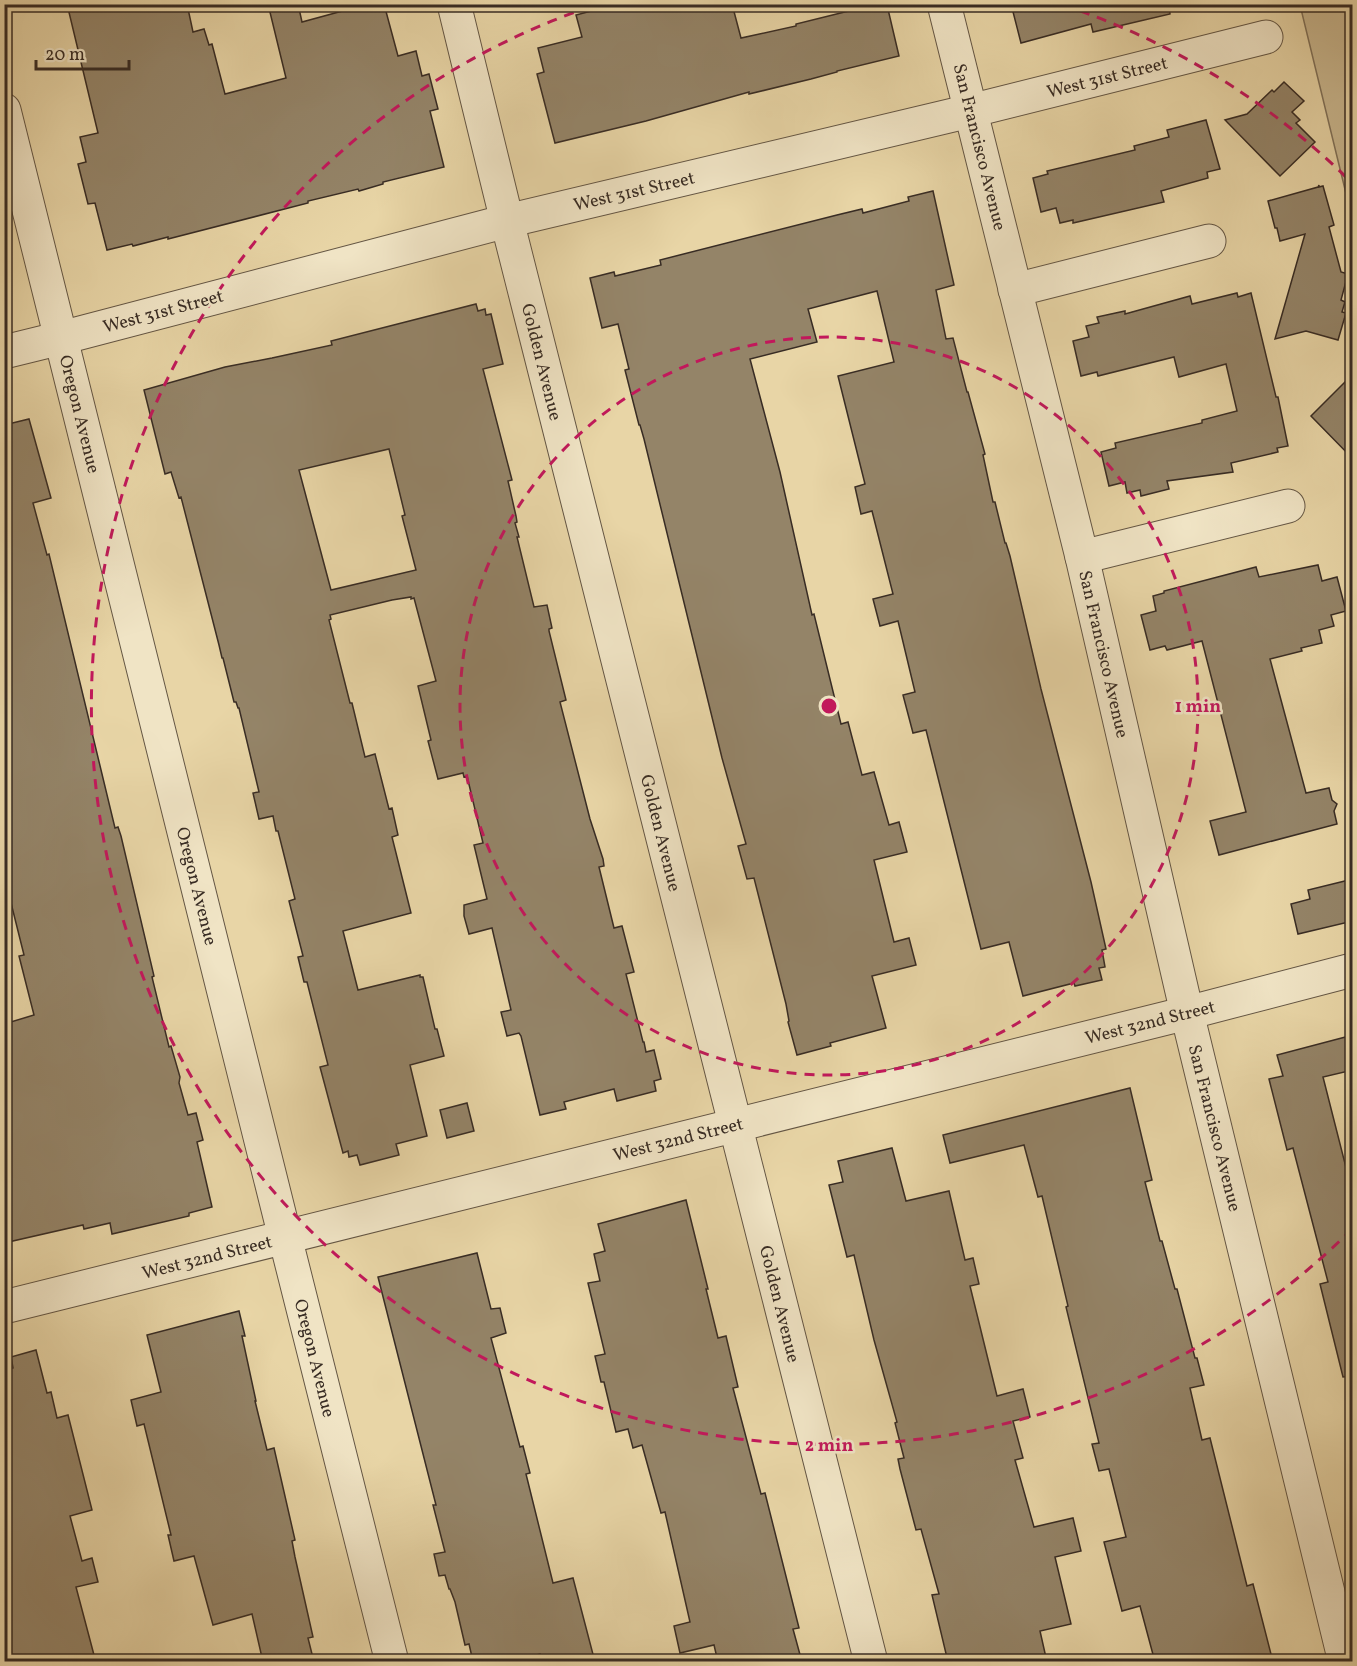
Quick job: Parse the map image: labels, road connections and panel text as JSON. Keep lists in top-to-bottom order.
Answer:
{
  "streets": {
    "street": [
      "West 31st Street",
      "San Francisco Avenue",
      "Golden Avenue",
      "Oregon Avenue",
      "West 32nd Street"
    ]
  },
  "crossings": [
    ["West 31st Street", "San Francisco Avenue"],
    ["West 31st Street", "Golden Avenue"],
    ["West 31st Street", "Oregon Avenue"],
    ["San Francisco Avenue", "West 32nd Street"],
    ["Golden Avenue", "West 32nd Street"],
    ["Oregon Avenue", "West 32nd Street"]
  ],
  "scale_bar": "20 m",
  "rings": ["1 min", "2 min"]
}
